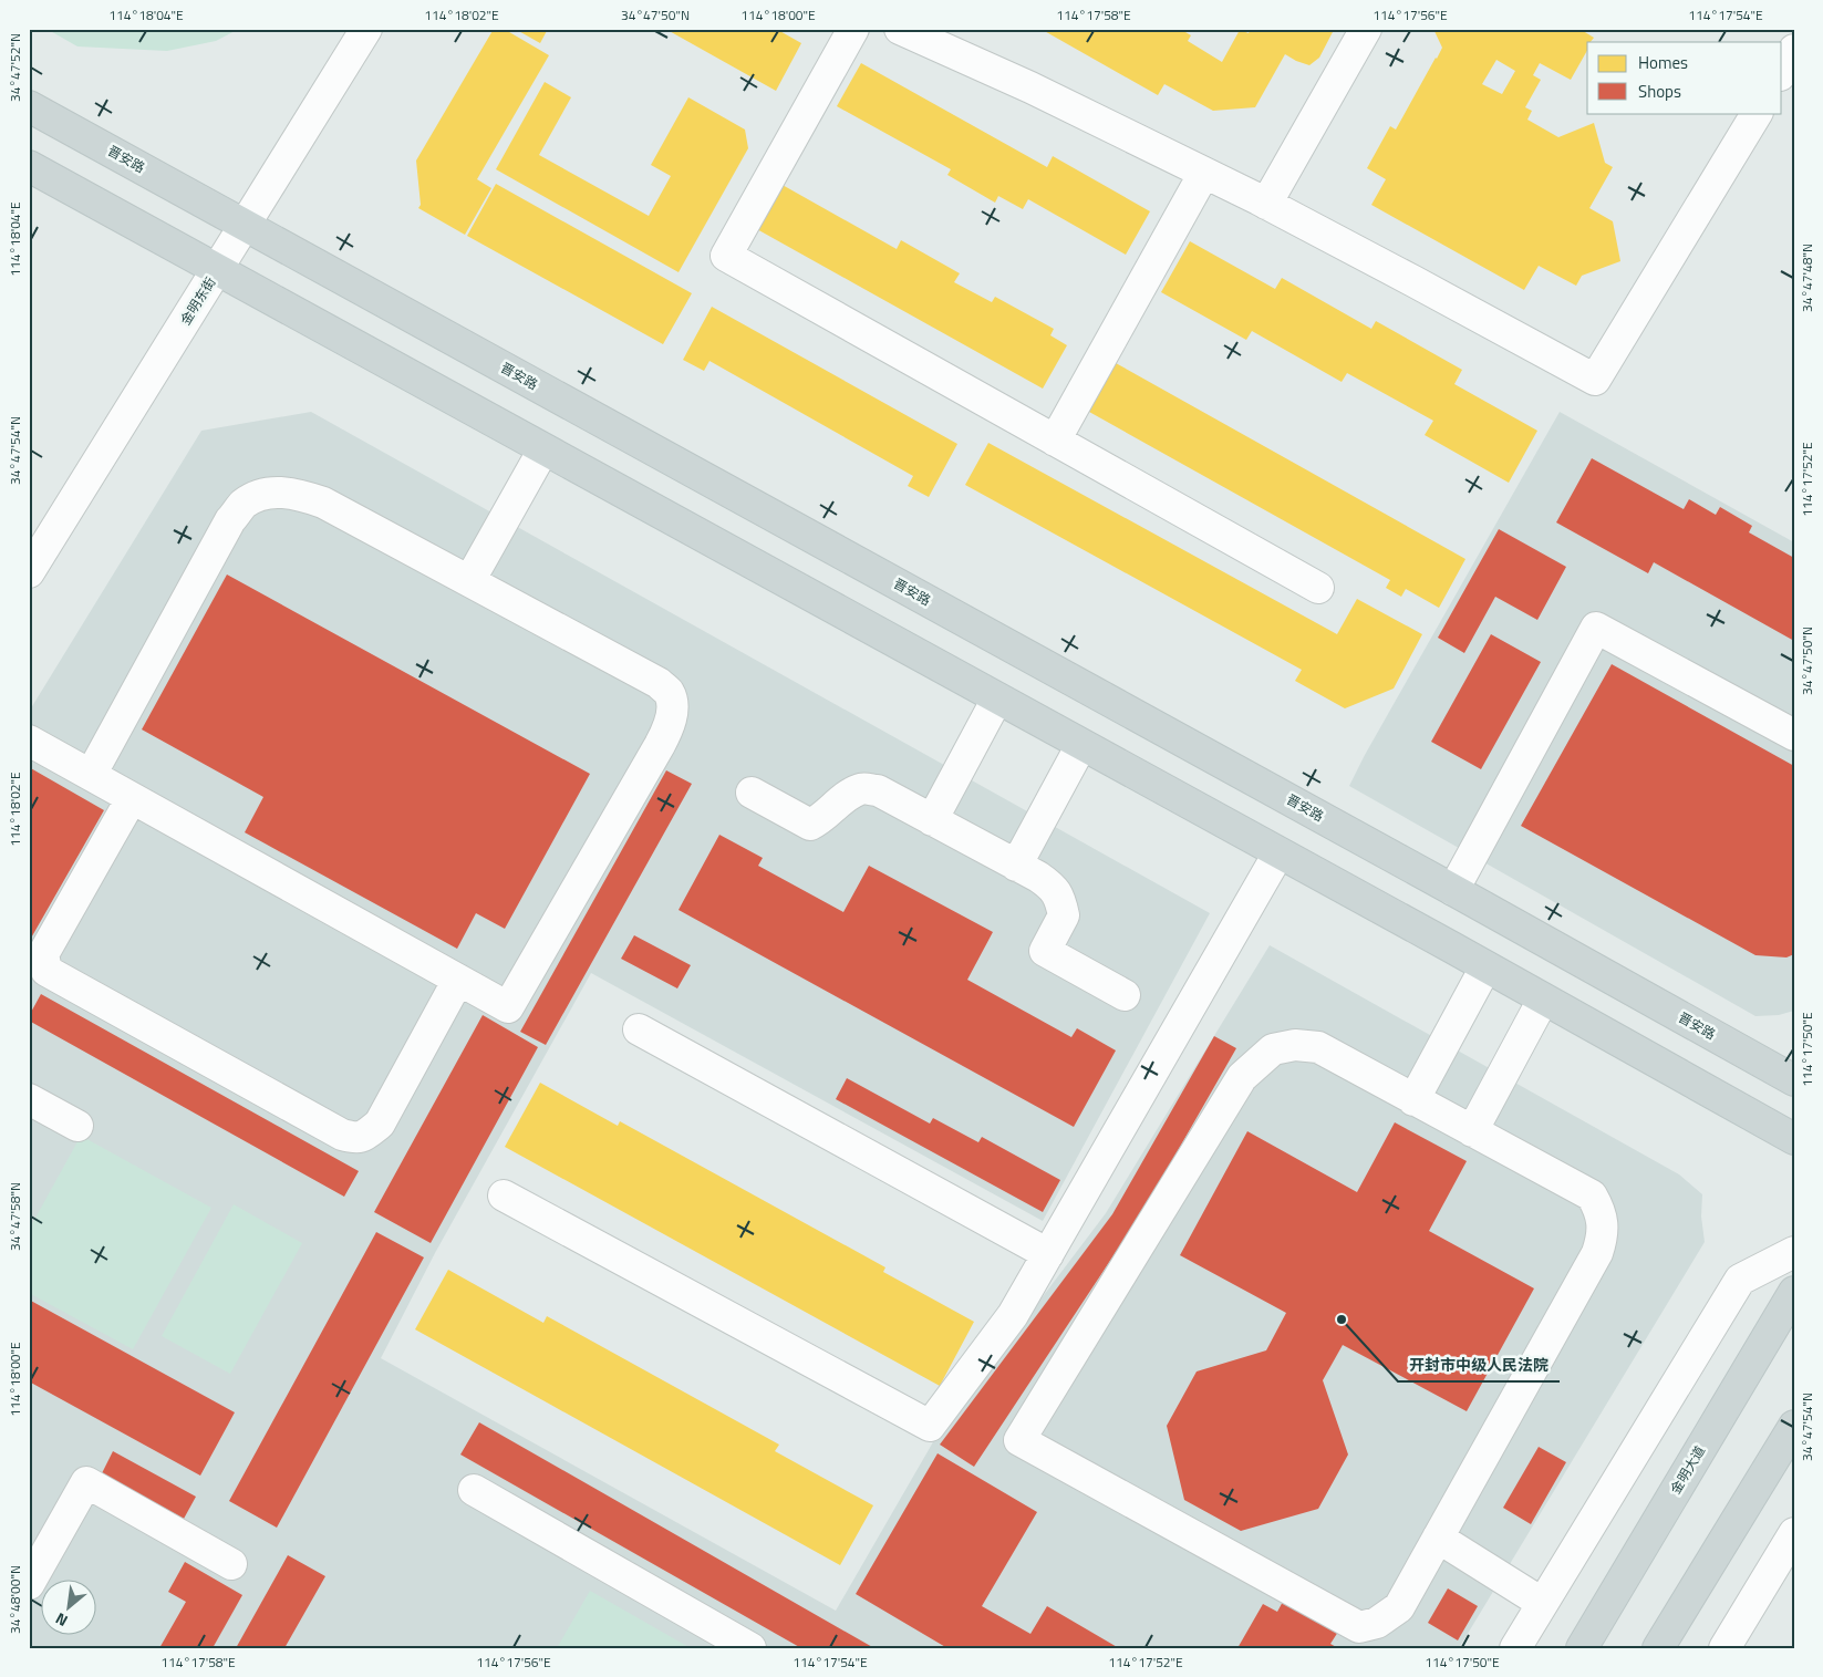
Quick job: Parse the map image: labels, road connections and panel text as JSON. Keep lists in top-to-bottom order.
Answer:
{
  "streets": {
    "main road": ["晋安路", "金明大道"],
    "street": ["金明东街"]
  },
  "crossings": [
    ["晋安路", "金明东街"]
  ],
  "places": ["开封市中级人民法院"],
  "legend": ["Homes", "Shops"],
  "north": "bottom left",
  "coordinates": [
    "114°18'04\"E",
    "114°18'02\"E",
    "34°47'50\"N",
    "114°18'00\"E",
    "114°17'58\"E",
    "114°17'56\"E",
    "114°17'54\"E",
    "34°47'52\"N",
    "34°47'48\"N",
    "34°47'54\"N",
    "114°17'52\"E",
    "114°17'50\"E",
    "34°47'58\"N",
    "34°48'00\"N"
  ]
}
